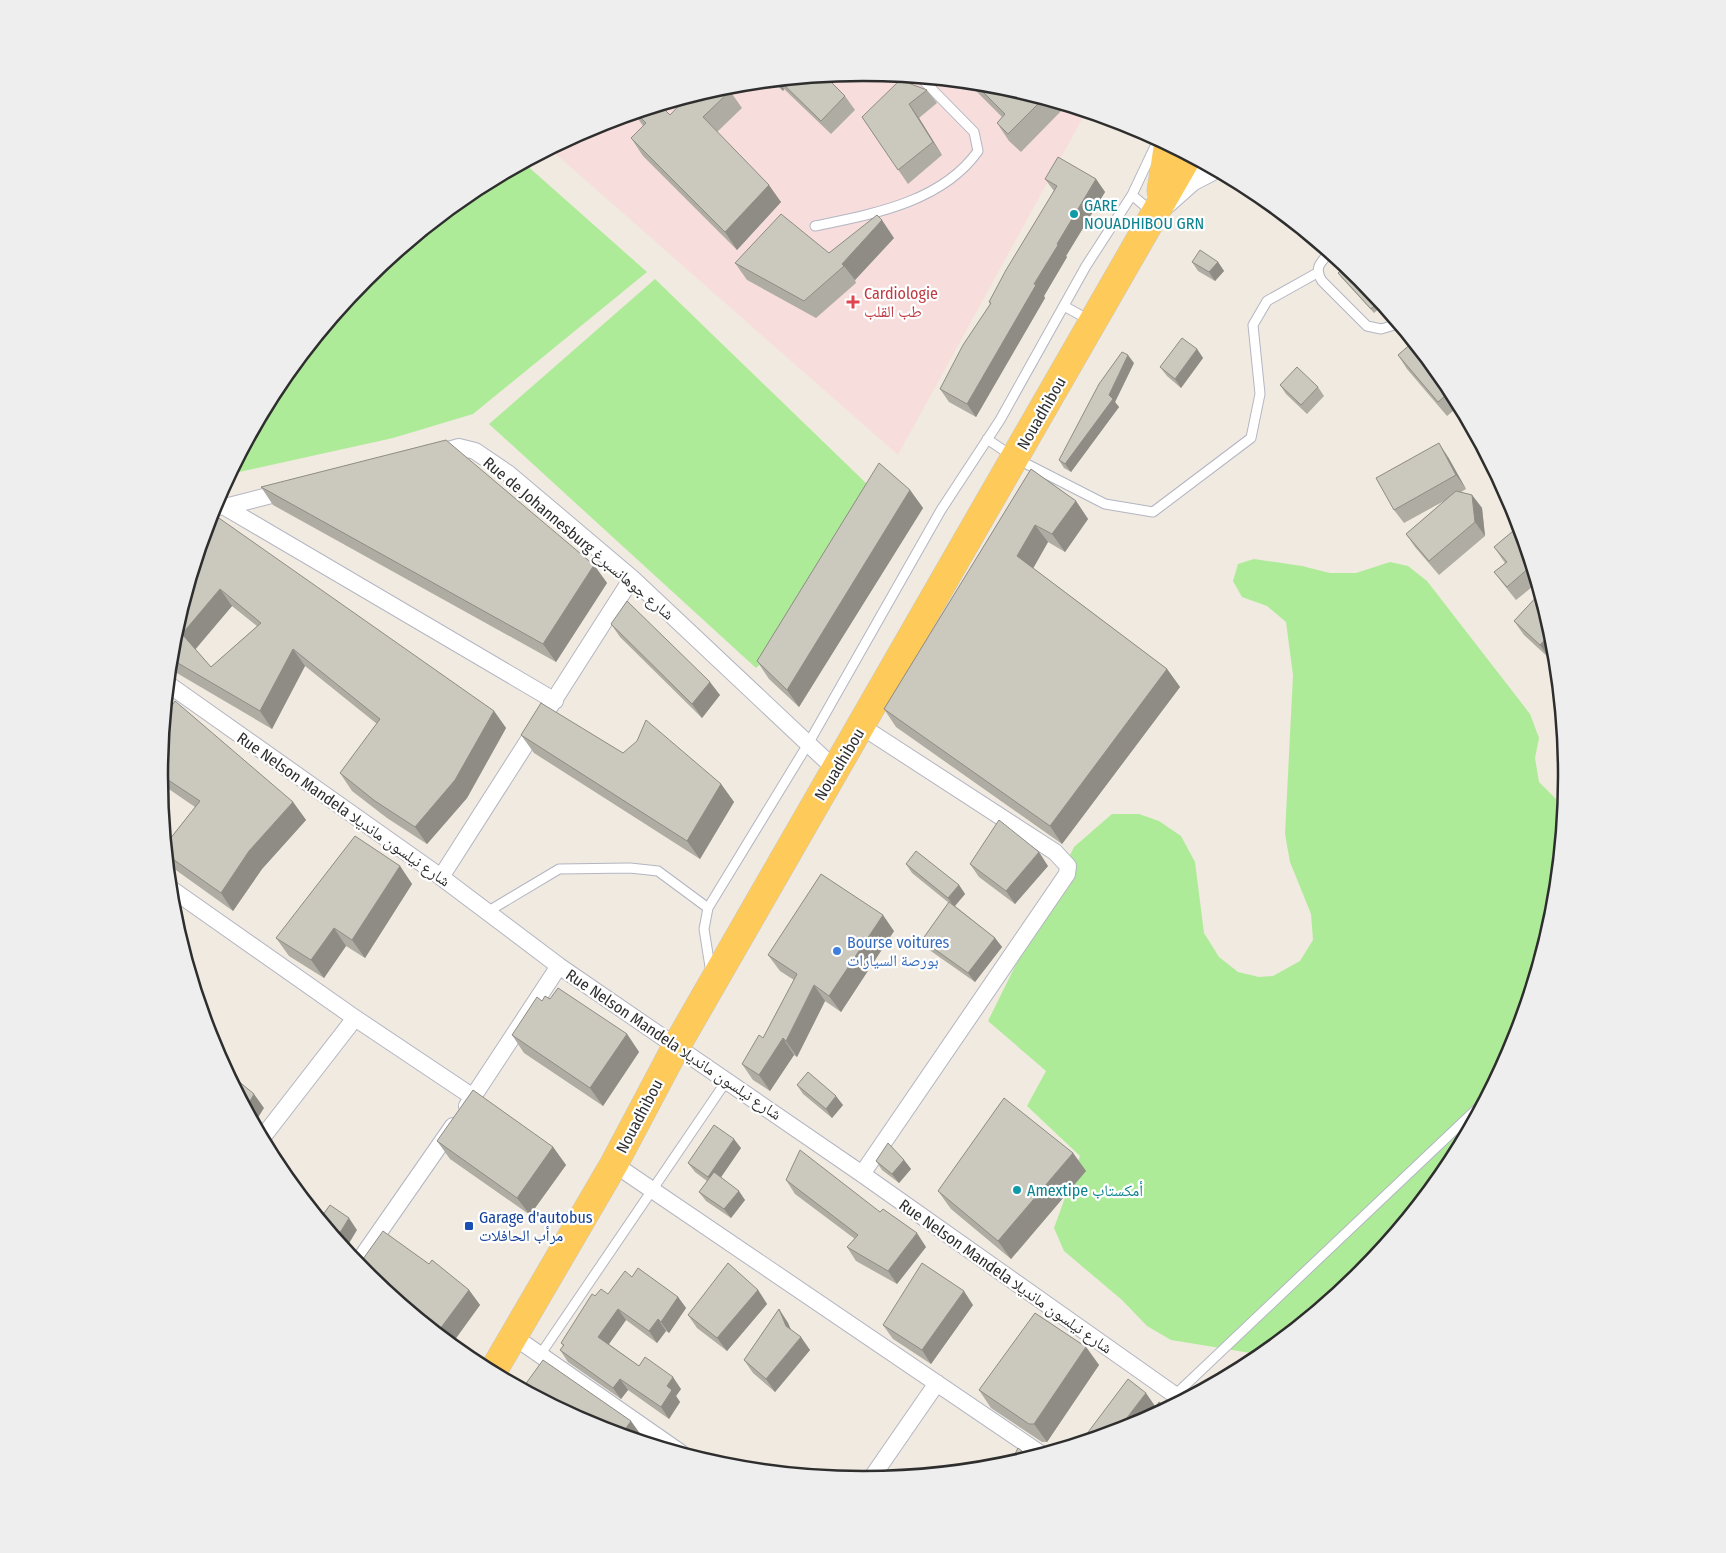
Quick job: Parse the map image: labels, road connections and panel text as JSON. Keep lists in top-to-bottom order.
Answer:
{
  "streets": {
    "highway": ["Nouadhibou"],
    "street": ["Rue de Johannesburg شارع جوهانسبرغ", "Rue Nelson Mandela شارع نيلسون مانديلا"]
  },
  "crossings": [
    ["Nouadhibou", "Rue de Johannesburg شارع جوهانسبرغ"],
    ["Nouadhibou", "Rue Nelson Mandela شارع نيلسون مانديلا"]
  ],
  "places": {
    "other": ["GARE NOUADHIBOU GRN", "Bourse voitures بورصة السيارات", "Amextipe أمكستاب"],
    "health": ["Cardiologie طب القلب"],
    "transit": ["Garage d'autobus مرأب الحافلات"]
  }
}
